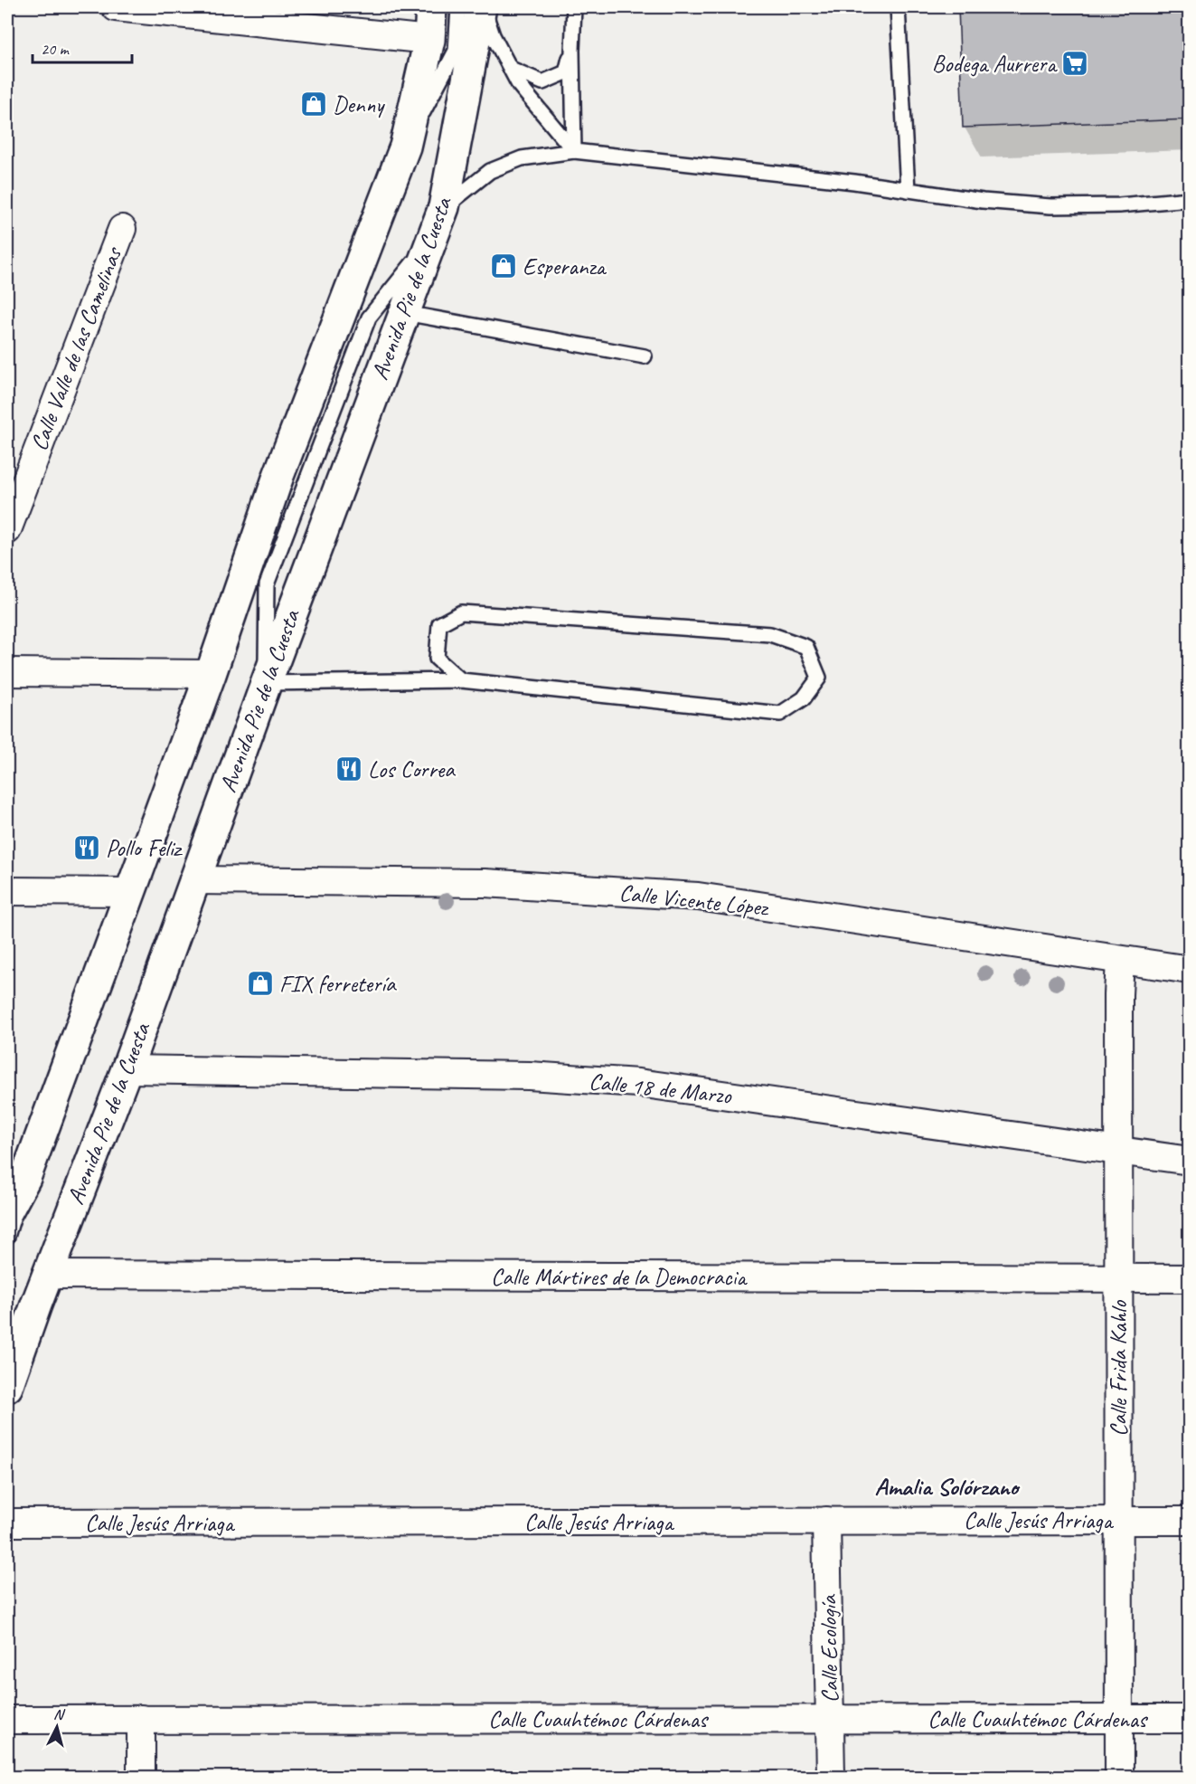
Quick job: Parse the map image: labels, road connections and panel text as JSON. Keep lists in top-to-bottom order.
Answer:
{
  "streets": {
    "main road": ["Avenida Pie de la Cuesta"],
    "street": [
      "Calle Valle de las Camelinas",
      "Calle Vicente López",
      "Calle 18 de Marzo",
      "Calle Mártires de la Democracia",
      "Calle Frida Kahlo",
      "Calle Jesús Arriaga",
      "Calle Ecología",
      "Calle Cuauhtémoc Cárdenas"
    ]
  },
  "crossings": [
    ["Avenida Pie de la Cuesta", "Calle Vicente López"],
    ["Avenida Pie de la Cuesta", "Calle 18 de Marzo"],
    ["Avenida Pie de la Cuesta", "Calle Mártires de la Democracia"],
    ["Calle Vicente López", "Calle Frida Kahlo"],
    ["Calle 18 de Marzo", "Calle Frida Kahlo"],
    ["Calle Mártires de la Democracia", "Calle Frida Kahlo"],
    ["Calle Frida Kahlo", "Calle Jesús Arriaga"],
    ["Calle Frida Kahlo", "Calle Cuauhtémoc Cárdenas"],
    ["Calle Jesús Arriaga", "Calle Ecología"],
    ["Calle Ecología", "Calle Cuauhtémoc Cárdenas"]
  ],
  "districts": ["Amalia Solórzano"],
  "places": {
    "supermarket": ["Bodega Aurrera"],
    "shop": ["Denny", "Esperanza", "FIX ferretería"],
    "restaurant": ["Los Correa", "Pollo Feliz"]
  },
  "scale_bar": "20 m",
  "north": "top"
}
